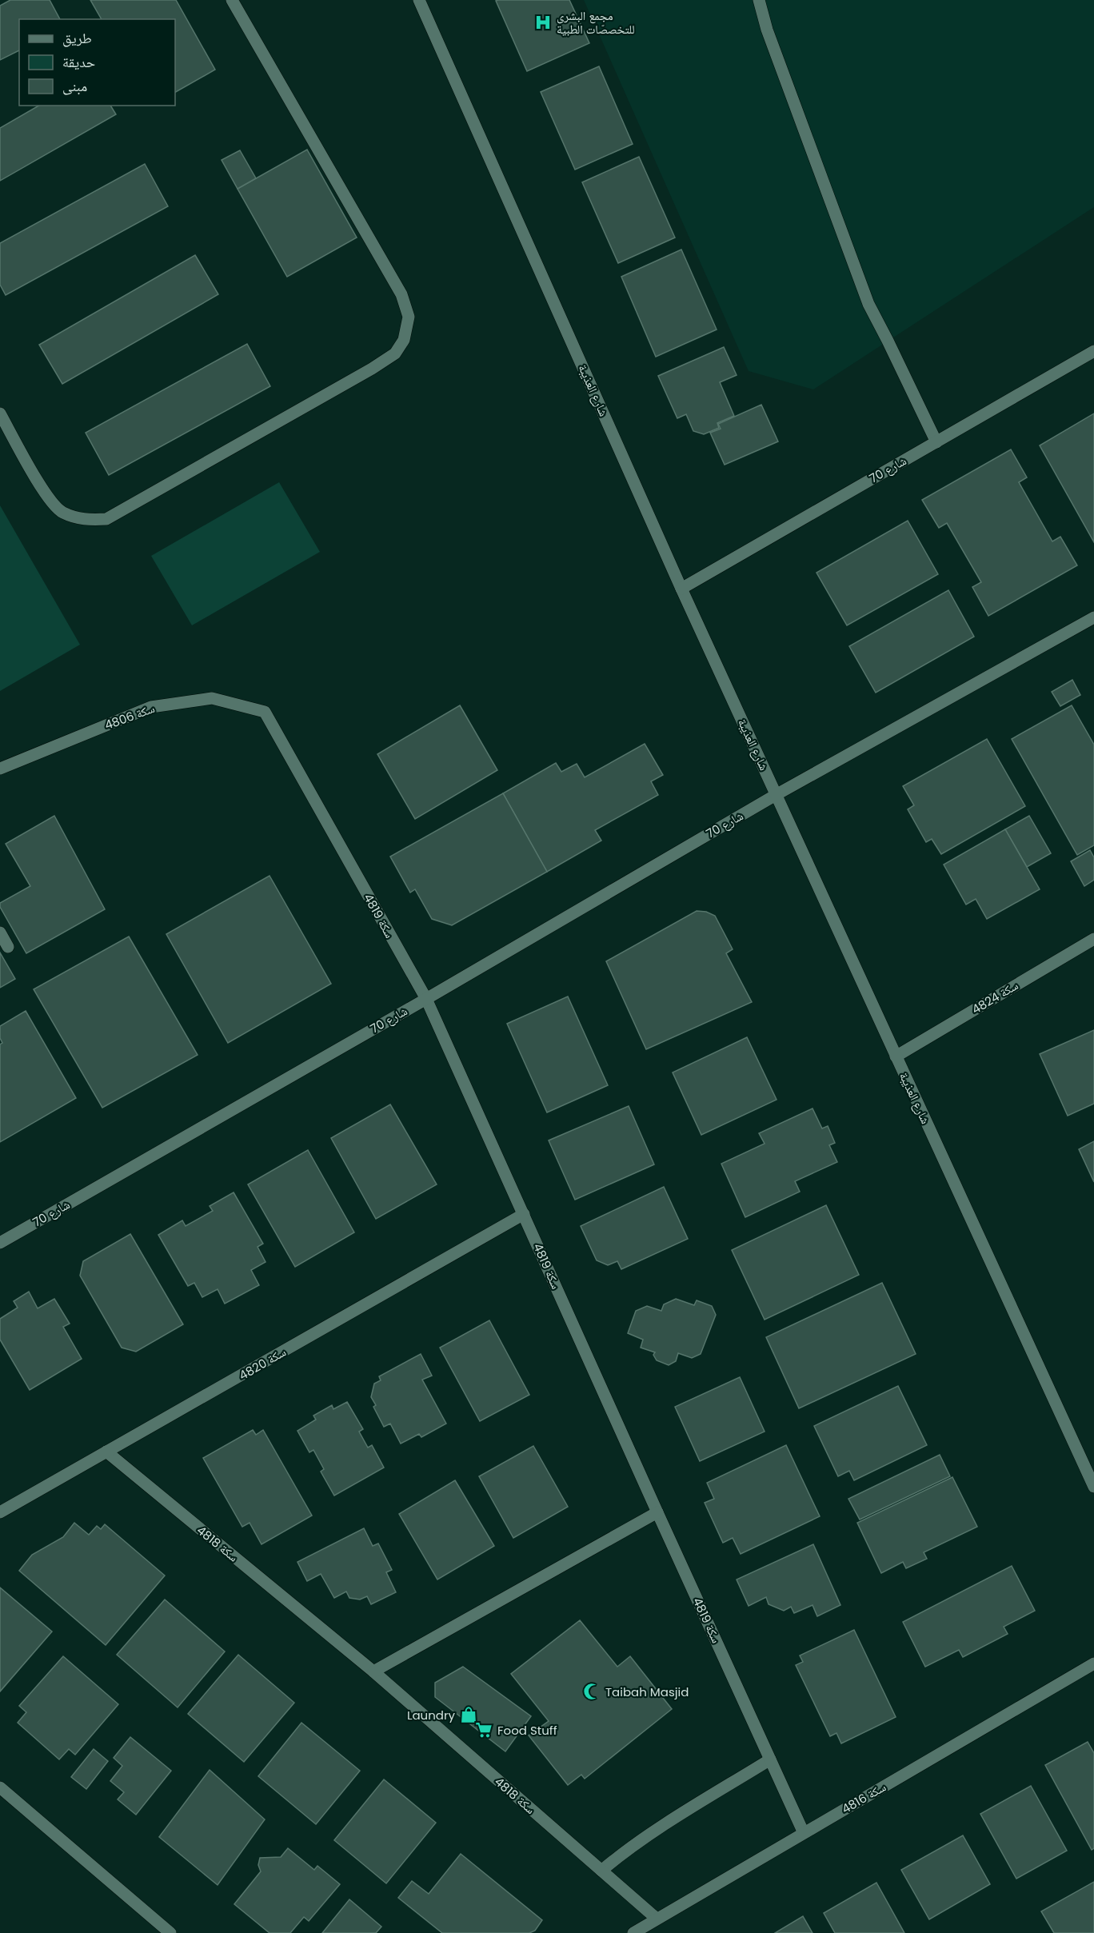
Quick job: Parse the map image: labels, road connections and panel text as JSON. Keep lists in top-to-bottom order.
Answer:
{
  "streets": {
    "street": [
      "شارع العذيبة",
      "شارع 70",
      "سكة 4806",
      "سكة 4819",
      "سكة 4824",
      "سكة 4820",
      "سكة 4818",
      "سكة 4816"
    ]
  },
  "crossings": [
    ["شارع العذيبة", "شارع 70"],
    ["شارع العذيبة", "سكة 4824"],
    ["شارع 70", "سكة 4819"],
    ["سكة 4806", "سكة 4819"],
    ["سكة 4819", "سكة 4820"],
    ["سكة 4819", "سكة 4816"],
    ["سكة 4820", "سكة 4818"],
    ["سكة 4818", "سكة 4816"]
  ],
  "places": {
    "hospital": ["مجمع البشرى للتخصصّات الطبية"],
    "mosque": ["Taibah Masjid"],
    "shop": ["Laundry"],
    "supermarket": ["Food Stuff"]
  },
  "legend": ["طريق", "حديقة", "مبنى"]
}
